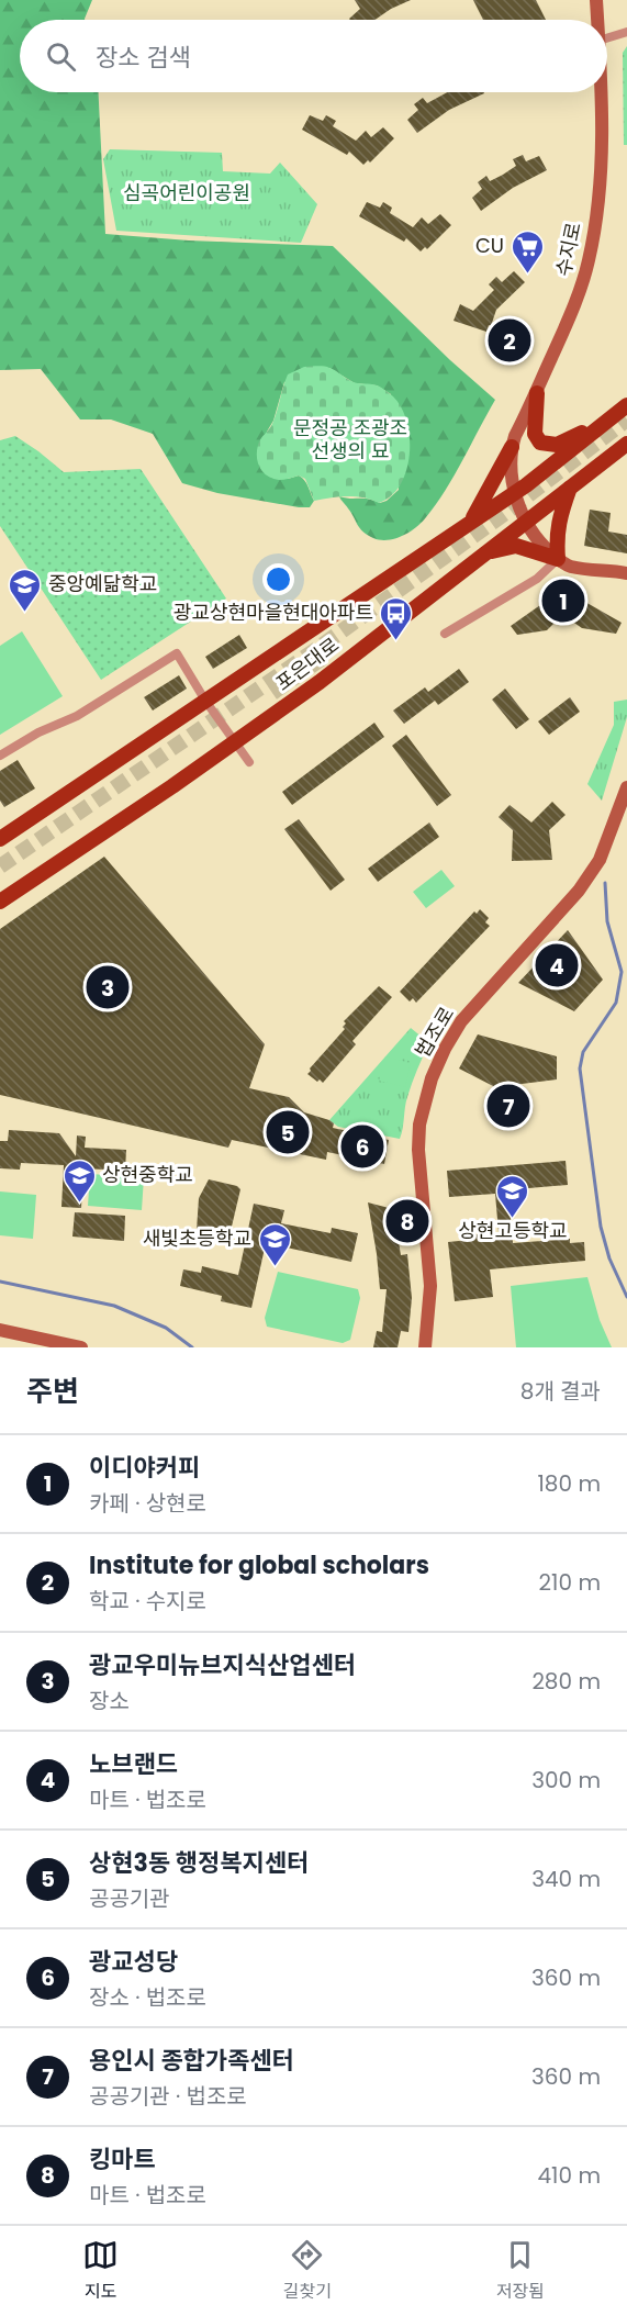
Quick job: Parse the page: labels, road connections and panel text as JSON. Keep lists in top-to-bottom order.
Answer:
{
  "streets": {
    "main road": ["포은대로"],
    "street": ["수지로", "법조로"]
  },
  "crossings": [
    ["수지로", "포은대로"]
  ],
  "parks": ["심곡어린이공원", "문정공 조광조 선생의 묘"],
  "places": {
    "supermarket": ["CU"],
    "school or university": [
      "중앙예닮학교",
      "상현중학교",
      "상현고등학교",
      "새빛초등학교"
    ],
    "bus stop": ["광교상현마을현대아파트"]
  },
  "page": {
    "search": "장소 검색",
    "pins": [
      "2",
      "1",
      "4",
      "3",
      "7",
      "5",
      "6",
      "8"
    ],
    "heading": ["주변", "8개 결과"],
    "list": [
      {
        "mark": "1",
        "name": "이디야커피",
        "note": "카페 · 상현로",
        "value": "180 m"
      },
      {
        "mark": "2",
        "name": "Institute for global scholars",
        "note": "학교 · 수지로",
        "value": "210 m"
      },
      {
        "mark": "3",
        "name": "광교우미뉴브지식산업센터",
        "note": "장소",
        "value": "280 m"
      },
      {
        "mark": "4",
        "name": "노브랜드",
        "note": "마트 · 법조로",
        "value": "300 m"
      },
      {
        "mark": "5",
        "name": "상현3동 행정복지센터",
        "note": "공공기관",
        "value": "340 m"
      },
      {
        "mark": "6",
        "name": "광교성당",
        "note": "장소 · 법조로",
        "value": "360 m"
      },
      {
        "mark": "7",
        "name": "용인시 종합가족센터",
        "note": "공공기관 · 법조로",
        "value": "360 m"
      },
      {
        "mark": "8",
        "name": "킹마트",
        "note": "마트 · 법조로",
        "value": "410 m"
      }
    ],
    "nav": ["지도", "길찾기", "저장됨"]
  }
}
